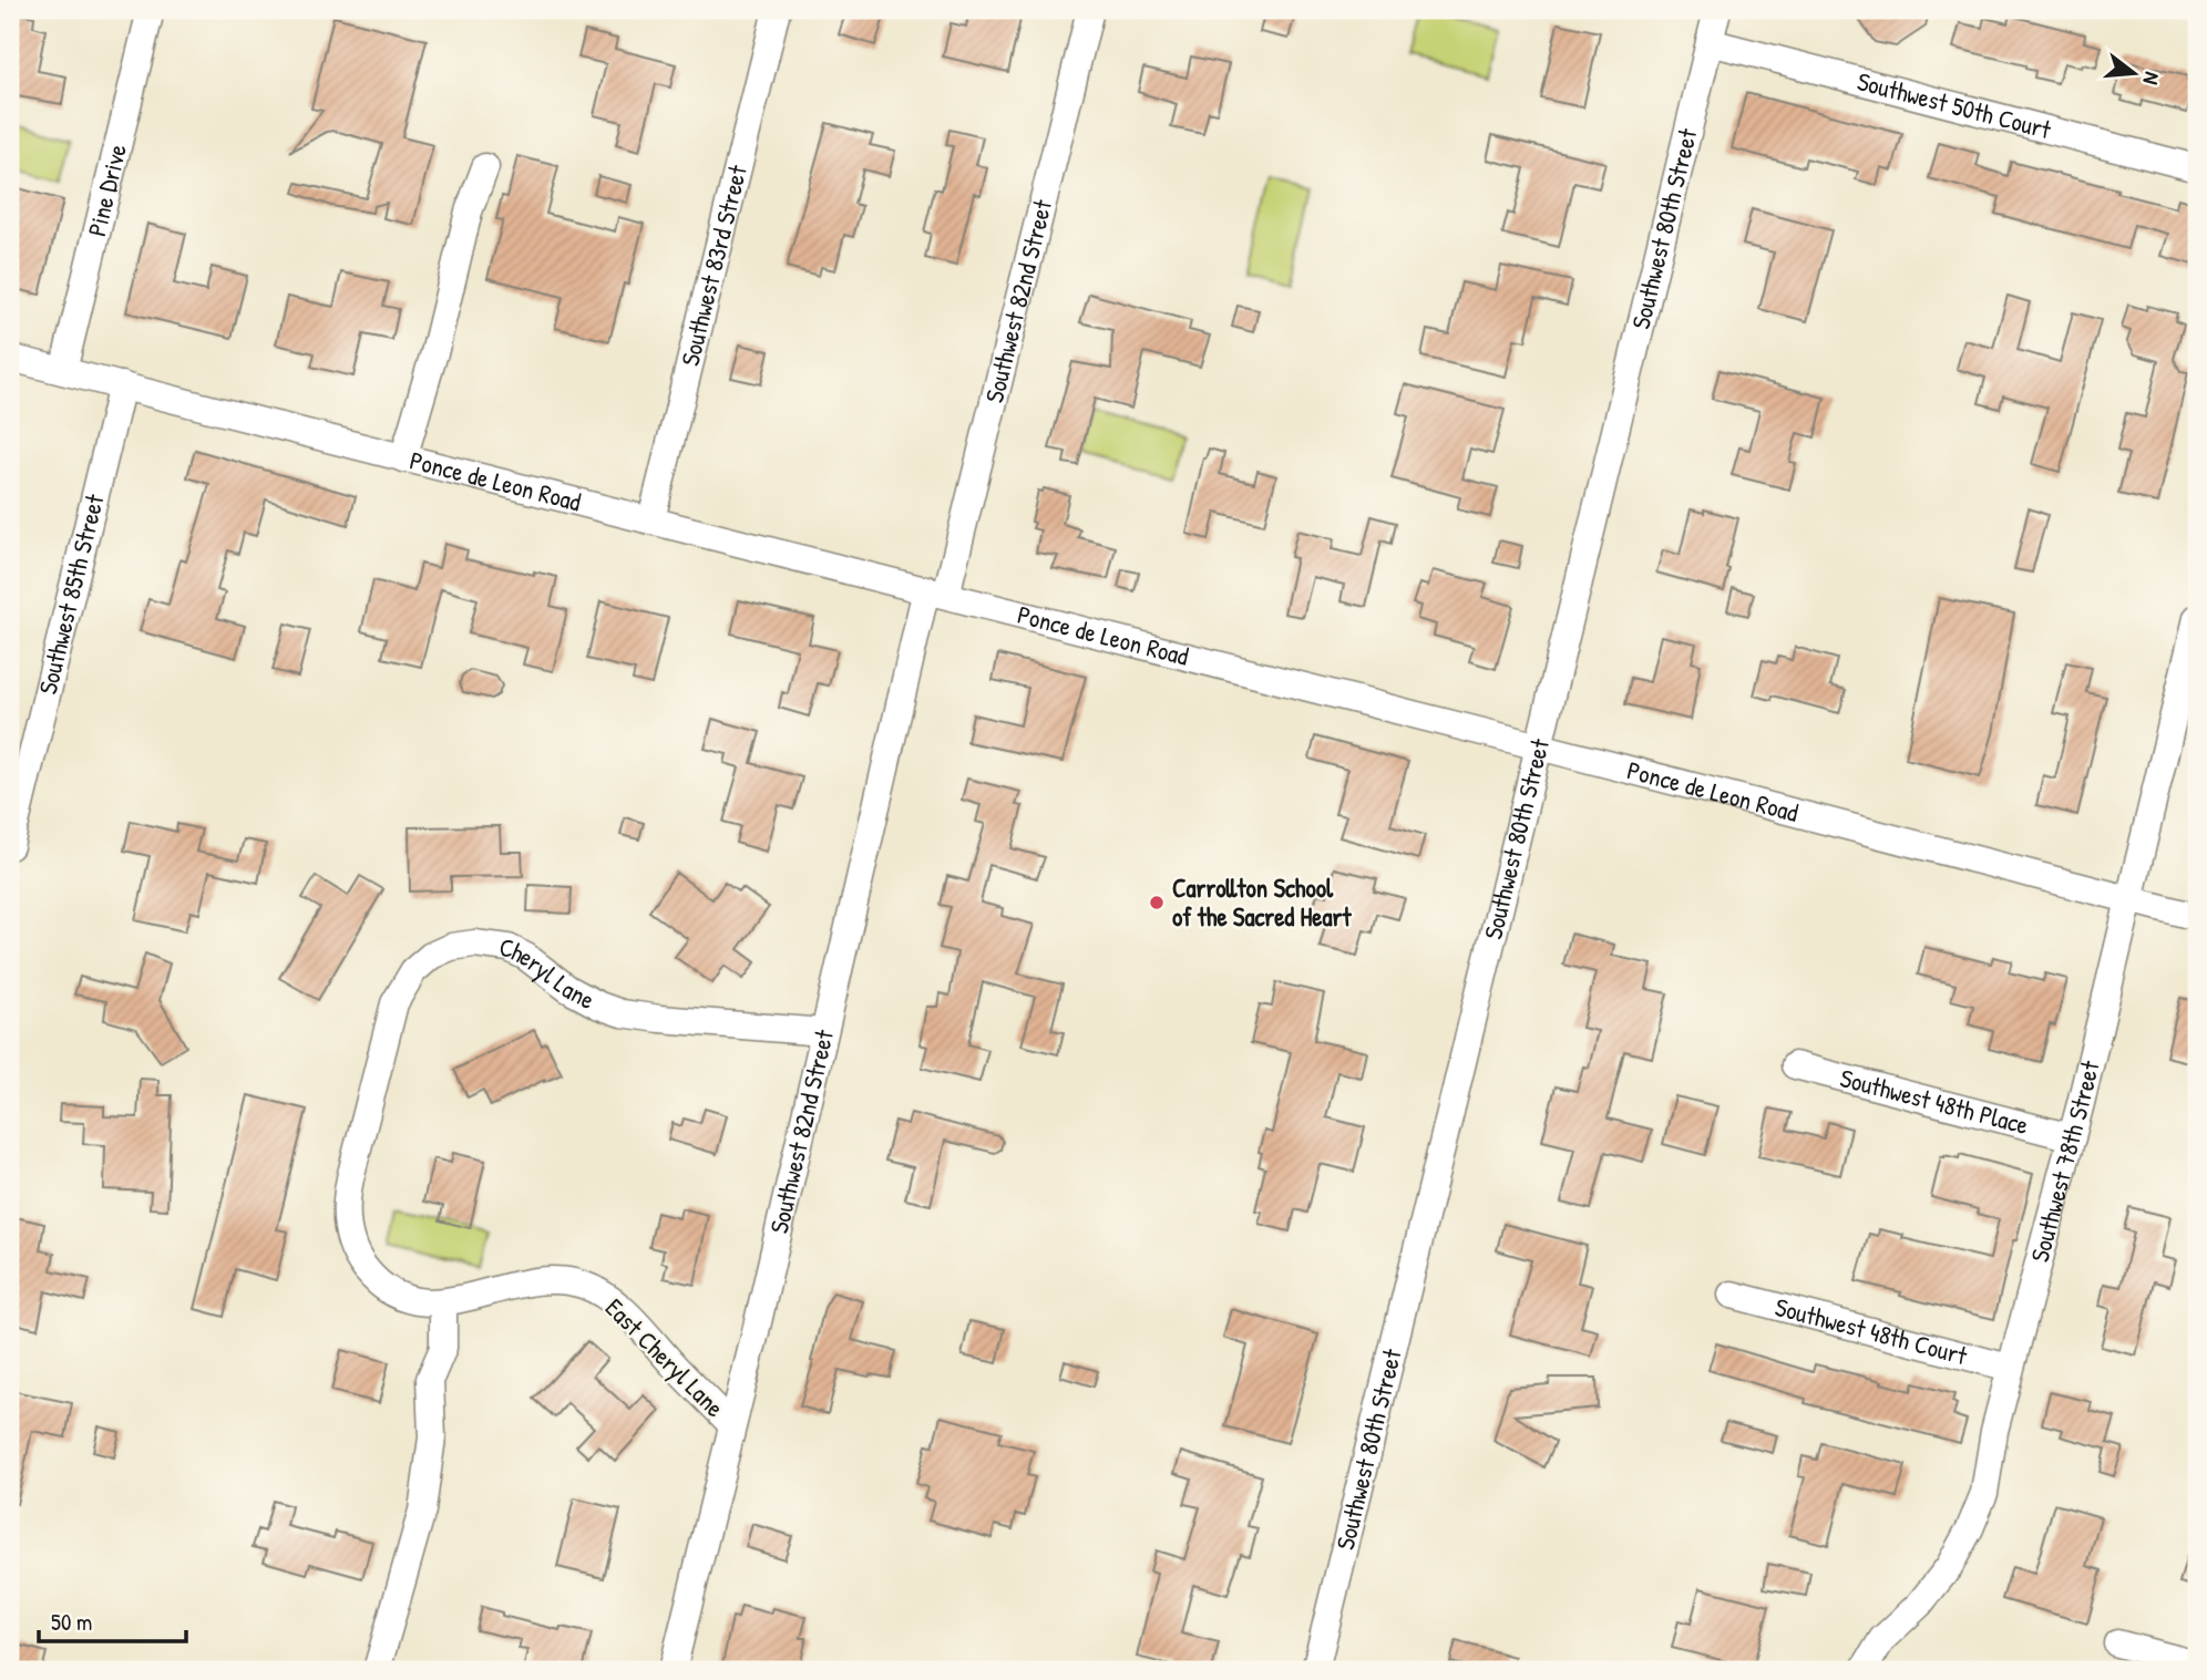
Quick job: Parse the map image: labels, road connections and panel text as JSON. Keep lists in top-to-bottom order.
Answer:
{
  "streets": {
    "street": [
      "Southwest 50th Court",
      "Pine Drive",
      "Southwest 80th Street",
      "Southwest 83rd Street",
      "Southwest 82nd Street",
      "Ponce de Leon Road",
      "Southwest 85th Street",
      "Cheryl Lane",
      "Southwest 48th Place",
      "Southwest 78th Street",
      "Southwest 48th Court",
      "East Cheryl Lane"
    ]
  },
  "crossings": [
    ["Southwest 50th Court", "Southwest 80th Street"],
    ["Pine Drive", "Ponce de Leon Road"],
    ["Southwest 80th Street", "Ponce de Leon Road"],
    ["Southwest 83rd Street", "Ponce de Leon Road"],
    ["Southwest 82nd Street", "Ponce de Leon Road"],
    ["Southwest 82nd Street", "Cheryl Lane"],
    ["Southwest 82nd Street", "East Cheryl Lane"],
    ["Ponce de Leon Road", "Southwest 85th Street"],
    ["Ponce de Leon Road", "Southwest 78th Street"],
    ["Cheryl Lane", "East Cheryl Lane"],
    ["Southwest 48th Place", "Southwest 78th Street"],
    ["Southwest 78th Street", "Southwest 48th Court"]
  ],
  "places": ["Carrollton School of the Sacred Heart"],
  "scale_bar": "50 m",
  "north": "right"
}
